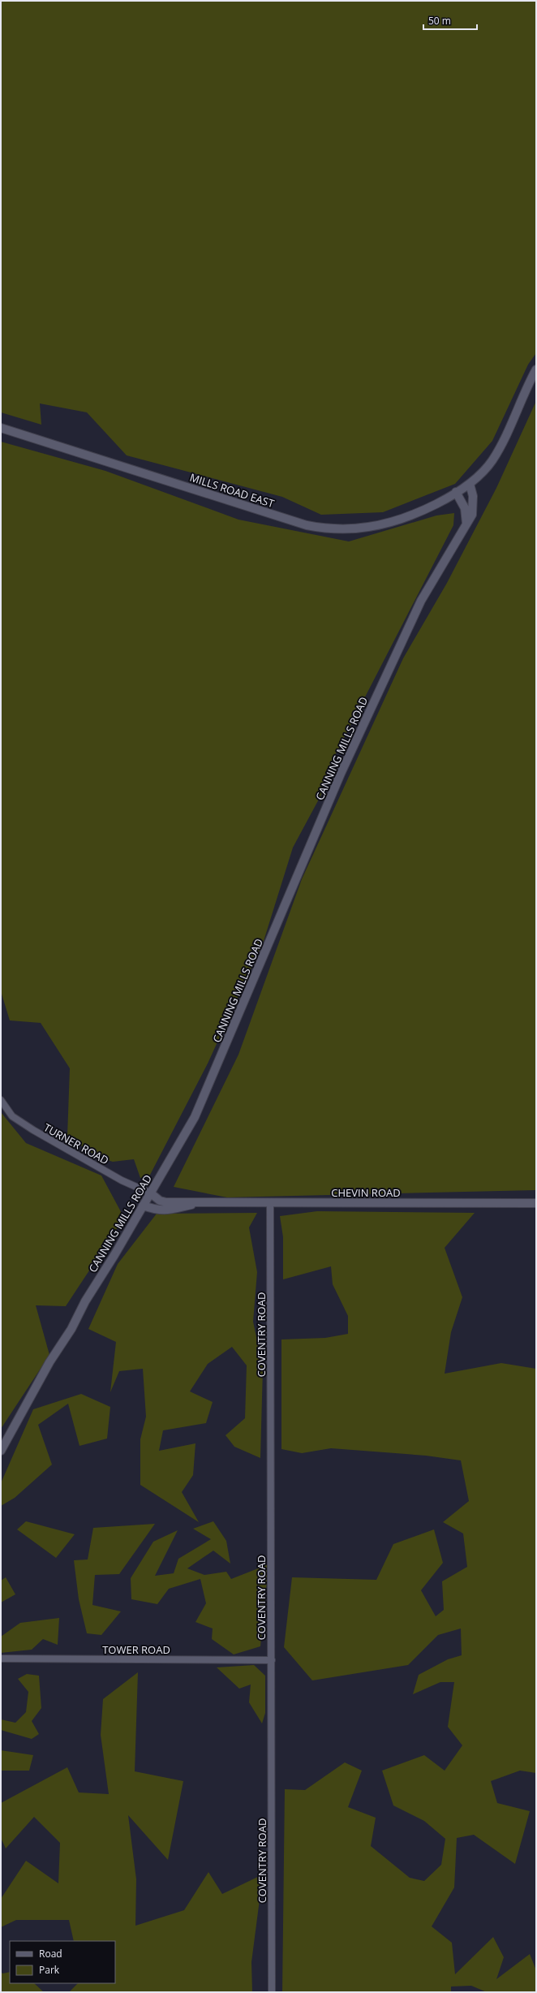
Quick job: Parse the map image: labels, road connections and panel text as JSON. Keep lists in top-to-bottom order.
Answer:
{
  "streets": {
    "main road": ["MILLS ROAD EAST", "CANNING MILLS ROAD", "CHEVIN ROAD"],
    "street": ["TURNER ROAD", "COVENTRY ROAD", "TOWER ROAD"]
  },
  "crossings": [
    ["CANNING MILLS ROAD", "TURNER ROAD"],
    ["CANNING MILLS ROAD", "CHEVIN ROAD"],
    ["TURNER ROAD", "CHEVIN ROAD"],
    ["CHEVIN ROAD", "COVENTRY ROAD"],
    ["COVENTRY ROAD", "TOWER ROAD"]
  ],
  "legend": ["Road", "Park"],
  "scale_bar": "50 m"
}
